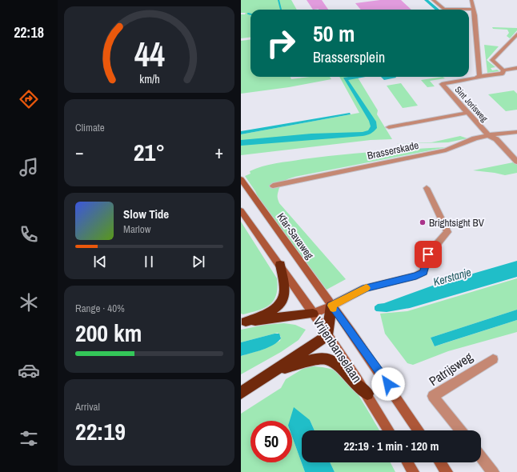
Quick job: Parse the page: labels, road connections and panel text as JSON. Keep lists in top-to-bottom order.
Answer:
{
  "streets": {
    "main road": ["Kfar-Savaweg", "Vrijenbanselaan"],
    "street": ["Sint Jorisweg", "Brasserskade", "Patrijsweg"]
  },
  "crossings": [
    ["Sint Jorisweg", "Brasserskade"],
    ["Kfar-Savaweg", "Vrijenbanselaan"]
  ],
  "water": ["Kerstanje"],
  "places": ["Brightsight BV"],
  "page": {
    "tabs": "22:18",
    "turn": ["50 m", "Brassersplein"],
    "tile": [
      "Climate",
      ["Range · 40%", "200 km"],
      ["Arrival", "22:19"]
    ],
    "heat": ["−", "21°", "+"],
    "song": ["Slow Tide", "Marlow"],
    "limit": "50",
    "trip": "22:19 · 1 min · 120 m",
    "gauge": ["44", "km/h"]
  }
}
